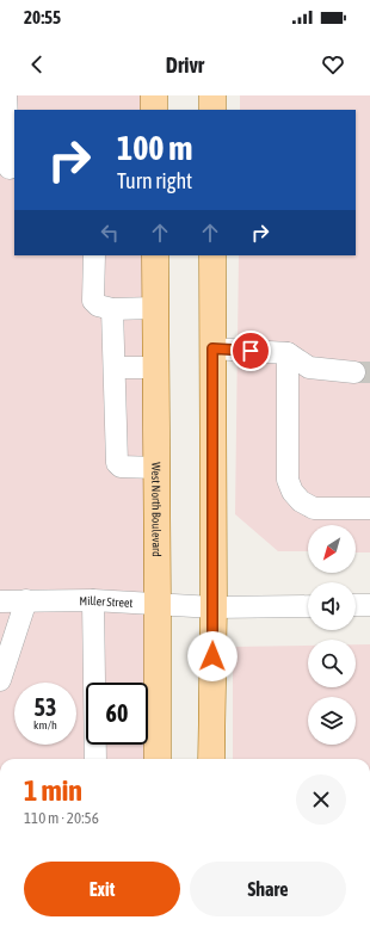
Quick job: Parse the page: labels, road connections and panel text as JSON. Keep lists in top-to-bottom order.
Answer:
{
  "streets": {
    "main road": ["West North Boulevard"],
    "street": ["Miller Street"]
  },
  "crossings": [
    ["West North Boulevard", "Miller Street"]
  ],
  "north": "bottom left",
  "page": {
    "status": "20:55",
    "header": "Drivr",
    "turn": ["100 m", "Turn right"],
    "speed": "53 km/h",
    "limit": "60",
    "heading": ["1 min", "110 m · 20:56"],
    "buttons": ["Exit", "Share"]
  }
}
